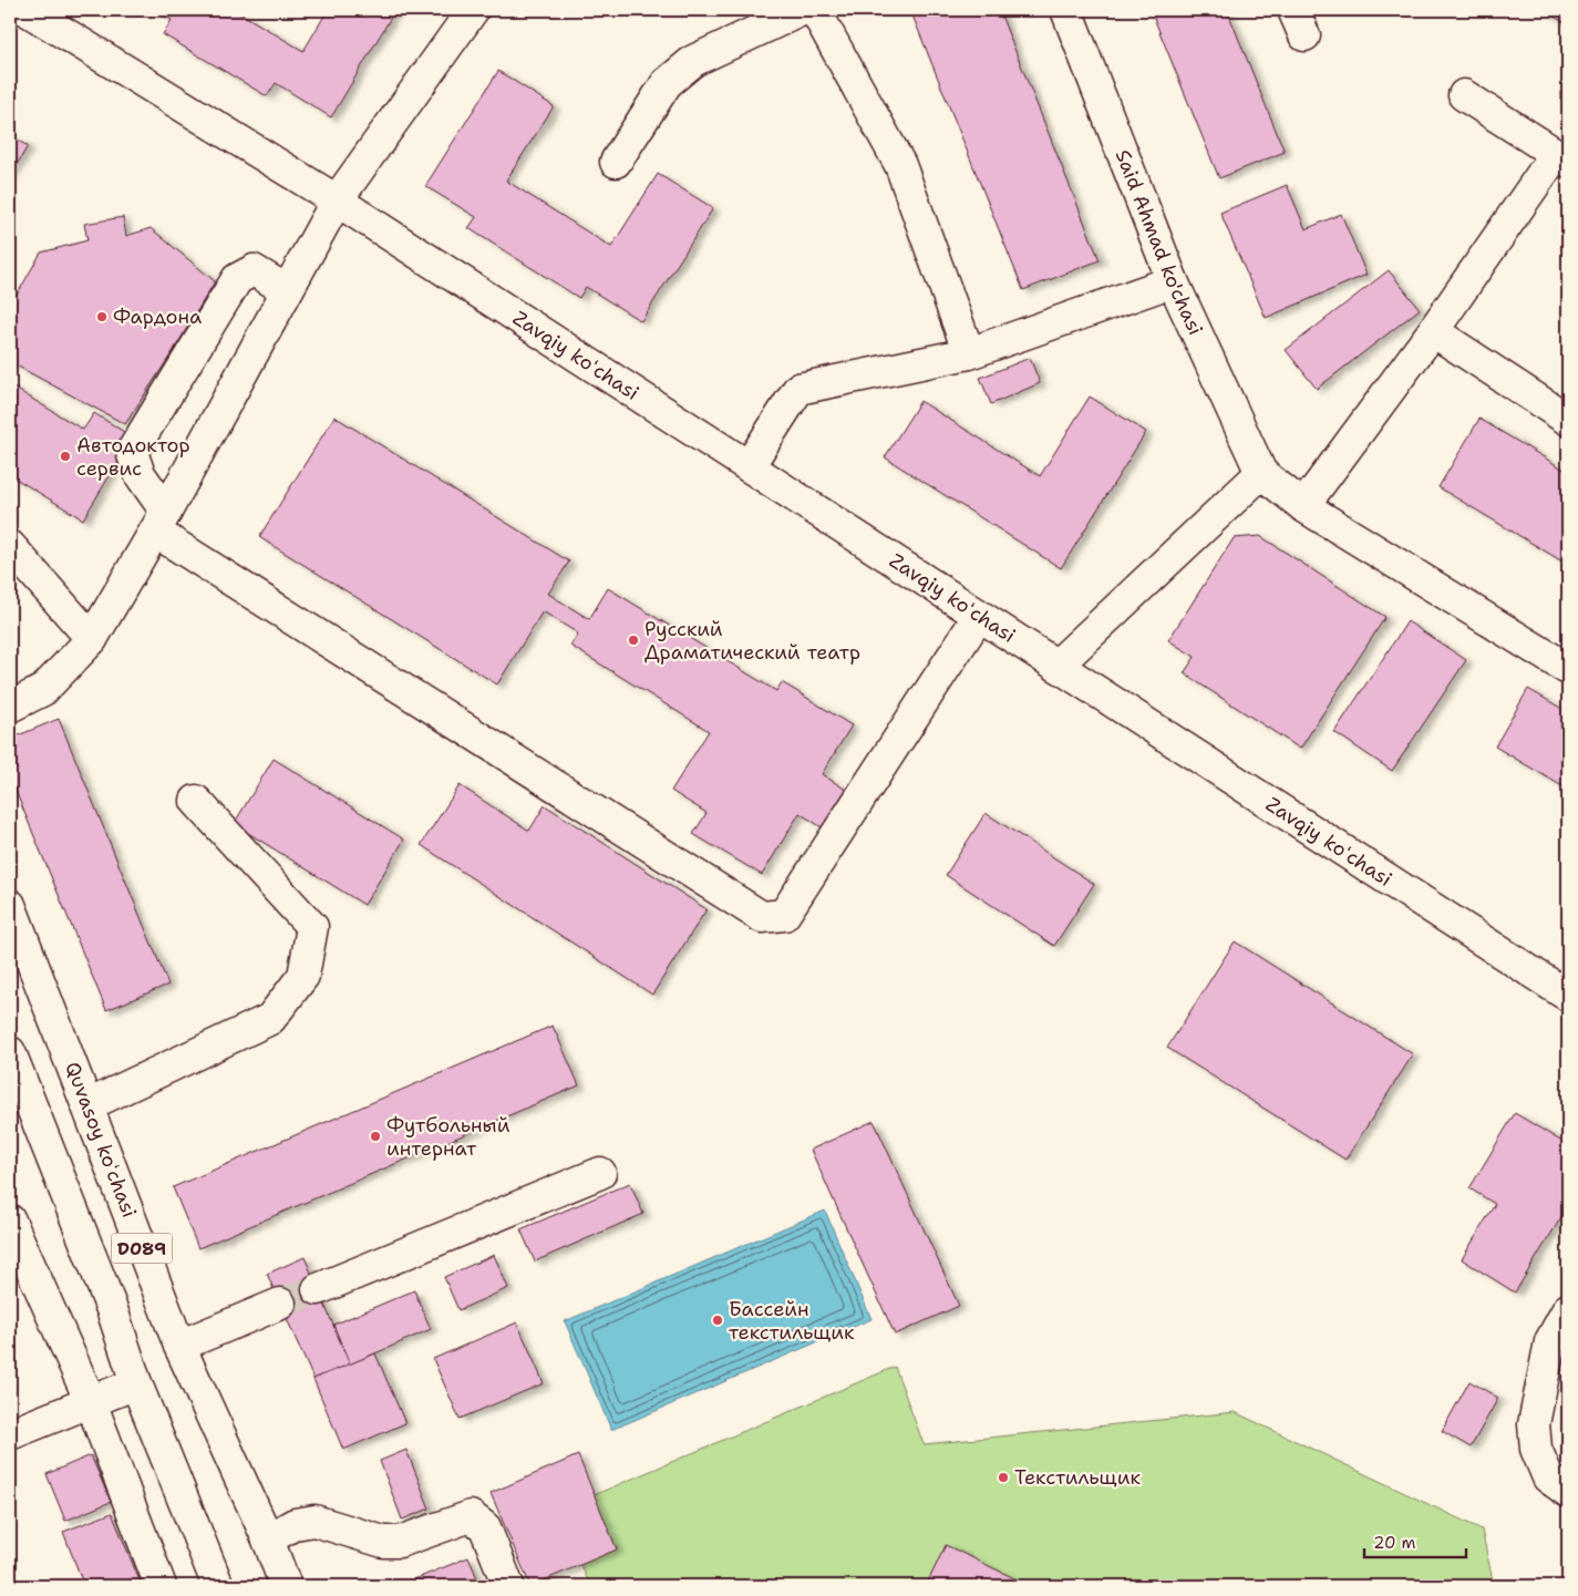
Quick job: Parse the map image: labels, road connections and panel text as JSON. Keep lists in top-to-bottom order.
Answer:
{
  "streets": {
    "street": [
      "Said Ahmad ko'chasi",
      "Zavqiy koʻchasi",
      "Quvasoy koʻchasi",
      "D089"
    ]
  },
  "places": [
    "Фардона",
    "Автодоктор сервис",
    "Русский Драматический театр",
    "Футбольный интернат",
    "Бассейн текстильщик",
    "Текстильщик"
  ],
  "scale_bar": "20 m"
}
